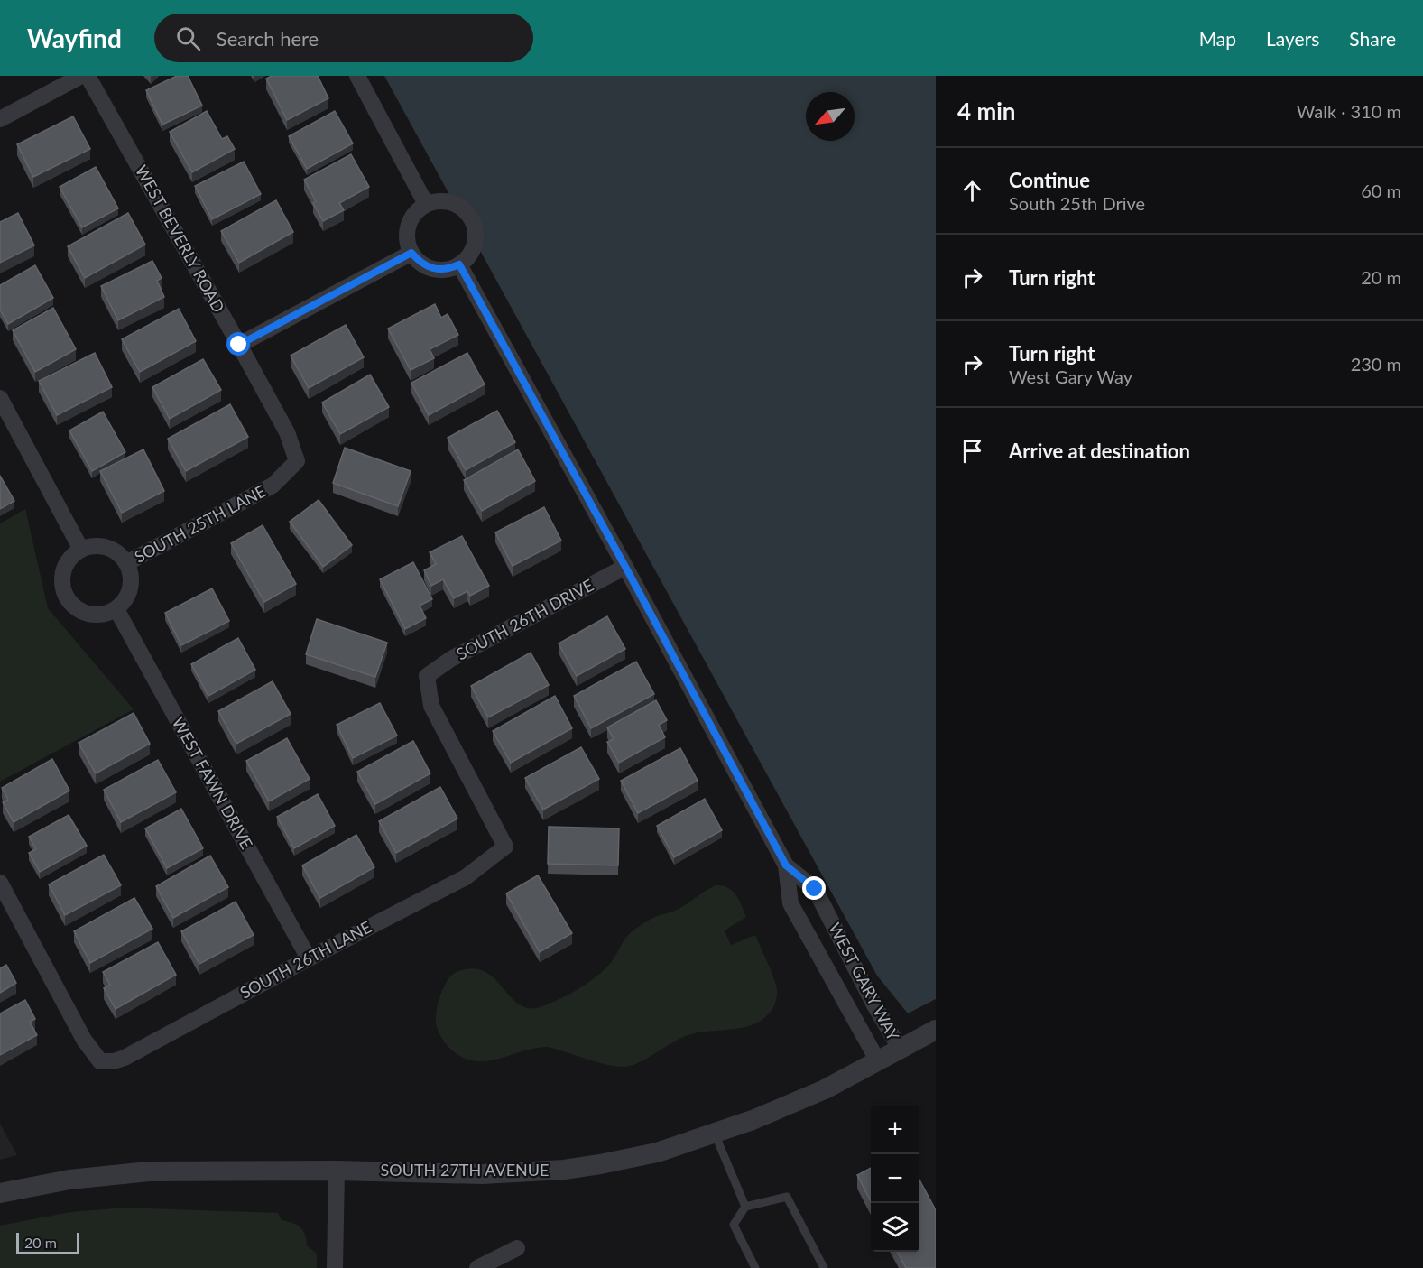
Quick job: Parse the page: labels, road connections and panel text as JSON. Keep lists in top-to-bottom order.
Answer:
{
  "streets": {
    "street": [
      "WEST BEVERLY ROAD",
      "SOUTH 25TH LANE",
      "SOUTH 26TH DRIVE",
      "WEST FAWN DRIVE",
      "SOUTH 26TH LANE",
      "WEST GARY WAY",
      "SOUTH 27TH AVENUE"
    ]
  },
  "crossings": [
    ["WEST BEVERLY ROAD", "SOUTH 25TH LANE"],
    ["SOUTH 25TH LANE", "WEST FAWN DRIVE"],
    ["SOUTH 26TH DRIVE", "SOUTH 26TH LANE"],
    ["SOUTH 26TH DRIVE", "WEST GARY WAY"],
    ["WEST FAWN DRIVE", "SOUTH 26TH LANE"],
    ["WEST GARY WAY", "SOUTH 27TH AVENUE"]
  ],
  "scale_bar": "20 m",
  "north": "bottom left",
  "page": {
    "header": "Wayfind",
    "search": "Search here",
    "nav": ["Map", "Layers", "Share"],
    "heading": ["4 min", "Walk · 310 m"],
    "list": [
      ["Continue", "South 25th Drive", "60 m"],
      ["Turn right", "20 m"],
      ["Turn right", "West Gary Way", "230 m"],
      "Arrive at destination"
    ],
    "map_buttons": ["+", "−"],
    "scale": "20 m"
  }
}
